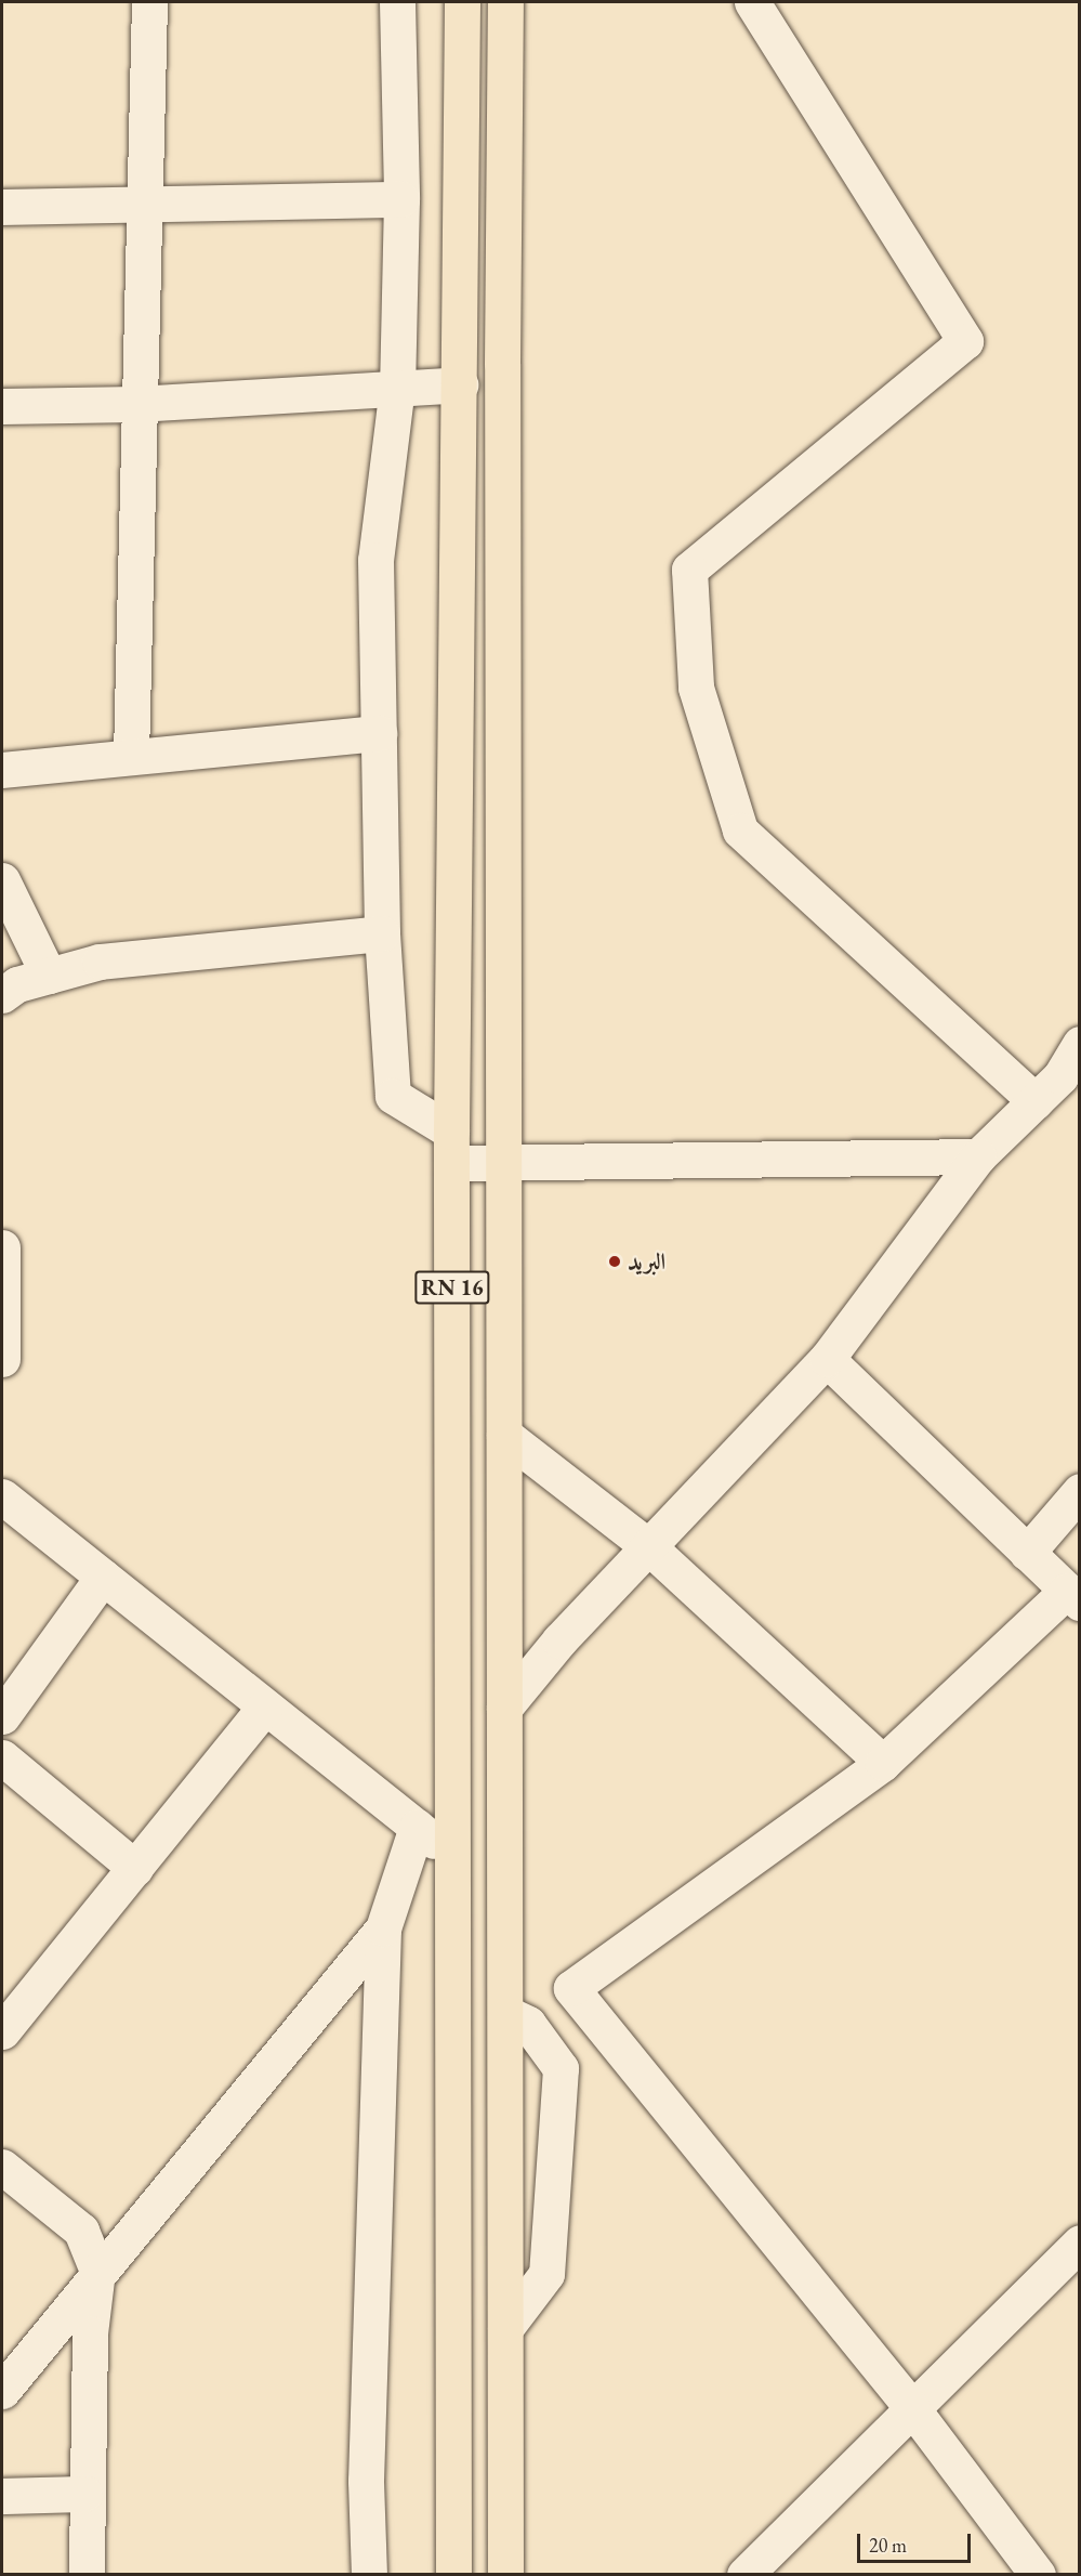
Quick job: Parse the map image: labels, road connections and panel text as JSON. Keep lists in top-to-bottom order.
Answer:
{
  "streets": {
    "main road": ["RN 16"]
  },
  "places": ["البريد"],
  "scale_bar": "20 m"
}
